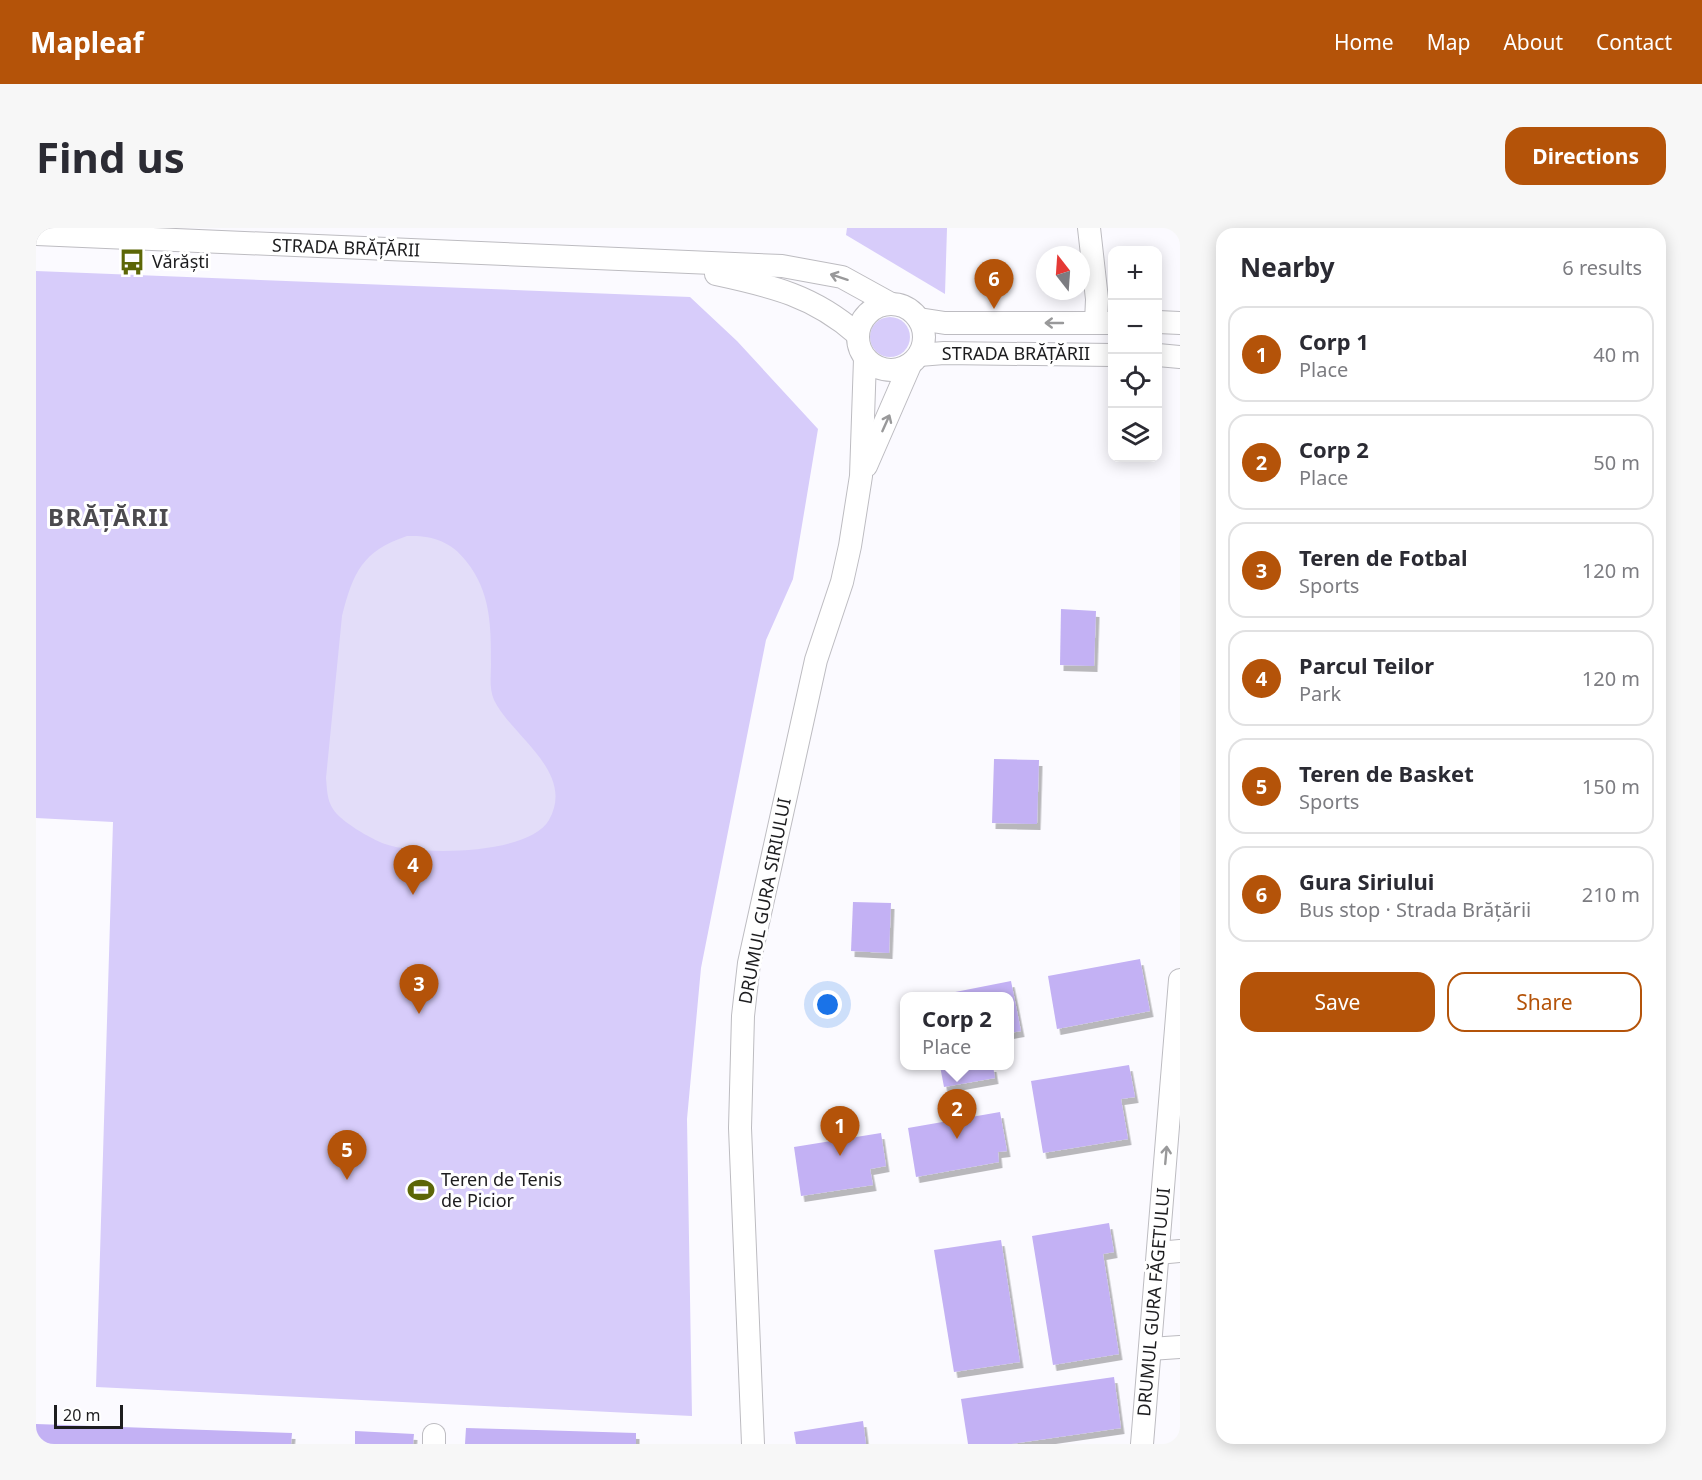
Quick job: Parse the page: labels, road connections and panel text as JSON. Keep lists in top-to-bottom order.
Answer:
{
  "streets": {
    "street": ["STRADA BRĂȚĂRII", "DRUMUL GURA SIRIULUI", "DRUMUL GURA FĂGETULUI"]
  },
  "crossings": [
    ["STRADA BRĂȚĂRII", "DRUMUL GURA SIRIULUI"]
  ],
  "one_way": ["DRUMUL GURA FĂGETULUI"],
  "districts": ["BRĂȚĂRII"],
  "places": {
    "bus stop": ["Vărăști"],
    "sports": ["Teren de Tenis de Picior"]
  },
  "scale_bar": "20 m",
  "north": "top",
  "page": {
    "header": "Mapleaf",
    "nav": [
      "Home",
      "Map",
      "About",
      "Contact"
    ],
    "buttons": [
      "Directions",
      ["Save", "Share"]
    ],
    "title": "Find us",
    "heading": ["Nearby", "6 results"],
    "map_buttons": ["+", "−"],
    "pins": [
      "6",
      "4",
      "3",
      "2",
      "1",
      "5"
    ],
    "list": [
      {
        "mark": "1",
        "name": "Corp 1",
        "note": "Place",
        "value": "40 m"
      },
      {
        "mark": "2",
        "name": "Corp 2",
        "note": "Place",
        "value": "50 m"
      },
      {
        "mark": "3",
        "name": "Teren de Fotbal",
        "note": "Sports",
        "value": "120 m"
      },
      {
        "mark": "4",
        "name": "Parcul Teilor",
        "note": "Park",
        "value": "120 m"
      },
      {
        "mark": "5",
        "name": "Teren de Basket",
        "note": "Sports",
        "value": "150 m"
      },
      {
        "mark": "6",
        "name": "Gura Siriului",
        "note": "Bus stop · Strada Brățării",
        "value": "210 m"
      }
    ],
    "popup": ["Corp 2", "Place"],
    "scale": "20 m"
  }
}
